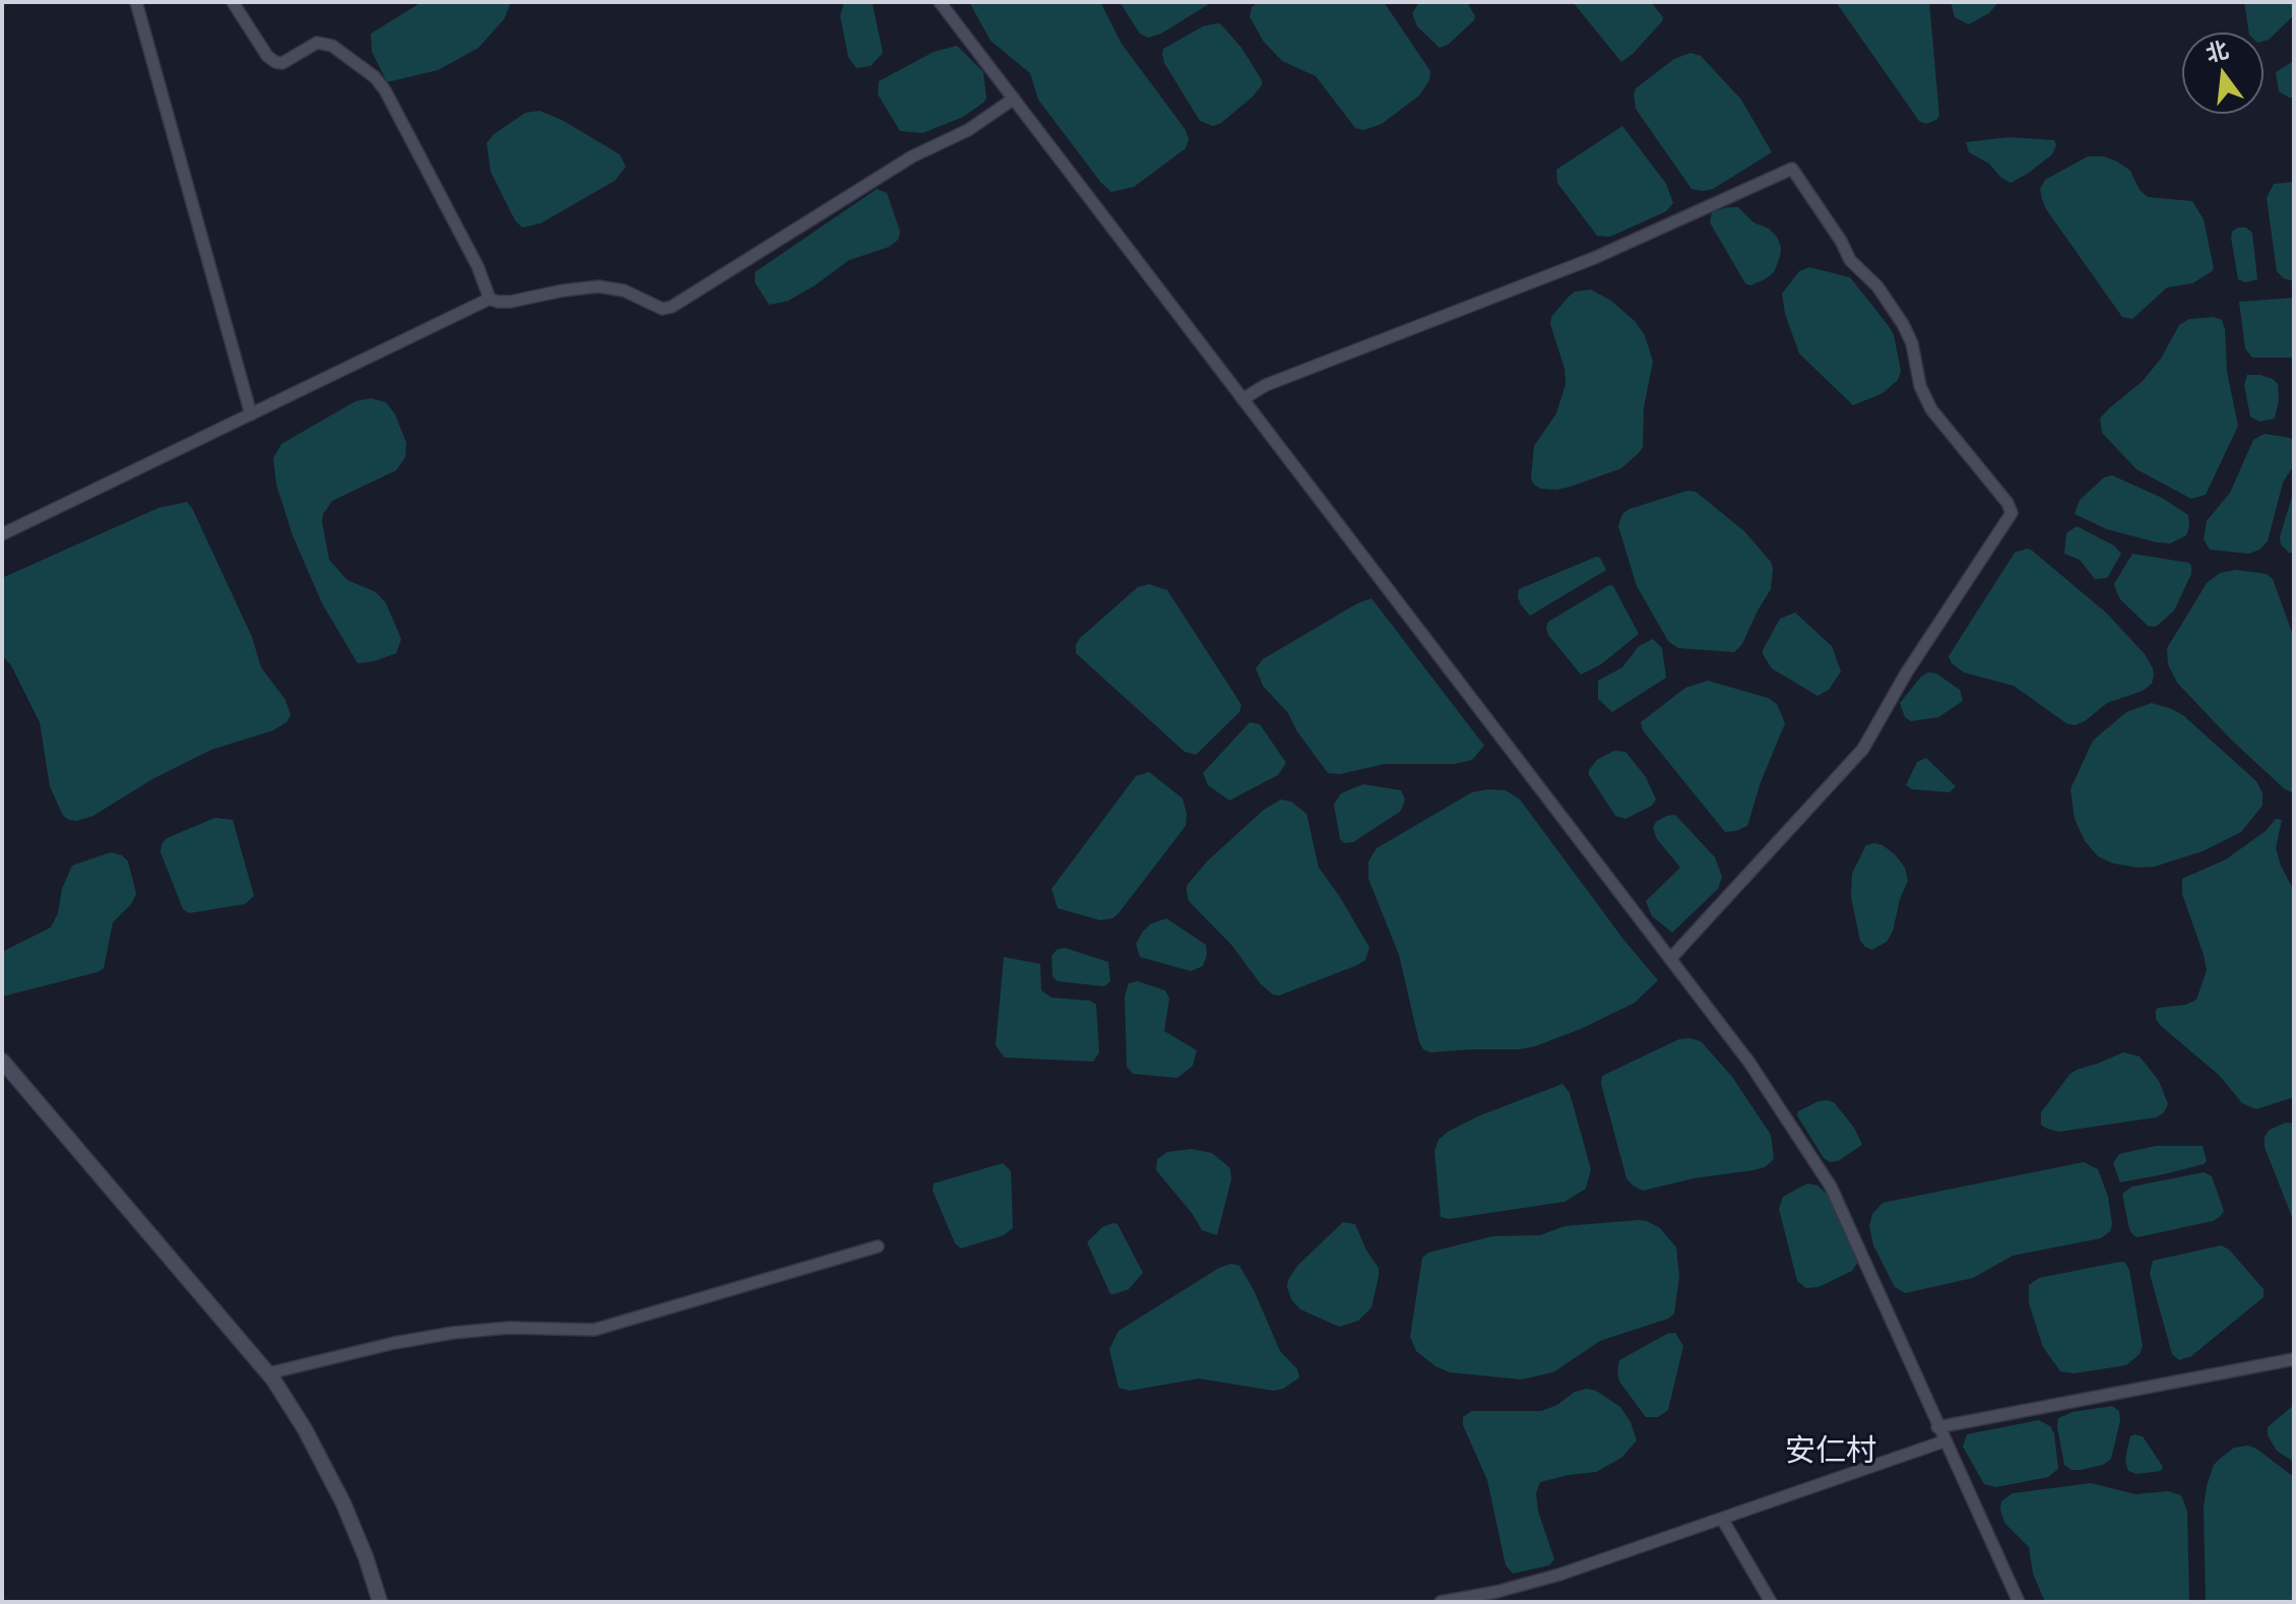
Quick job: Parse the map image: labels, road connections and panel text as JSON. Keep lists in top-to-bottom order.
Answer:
{
  "districts": ["安仁村"],
  "north": "top"
}
